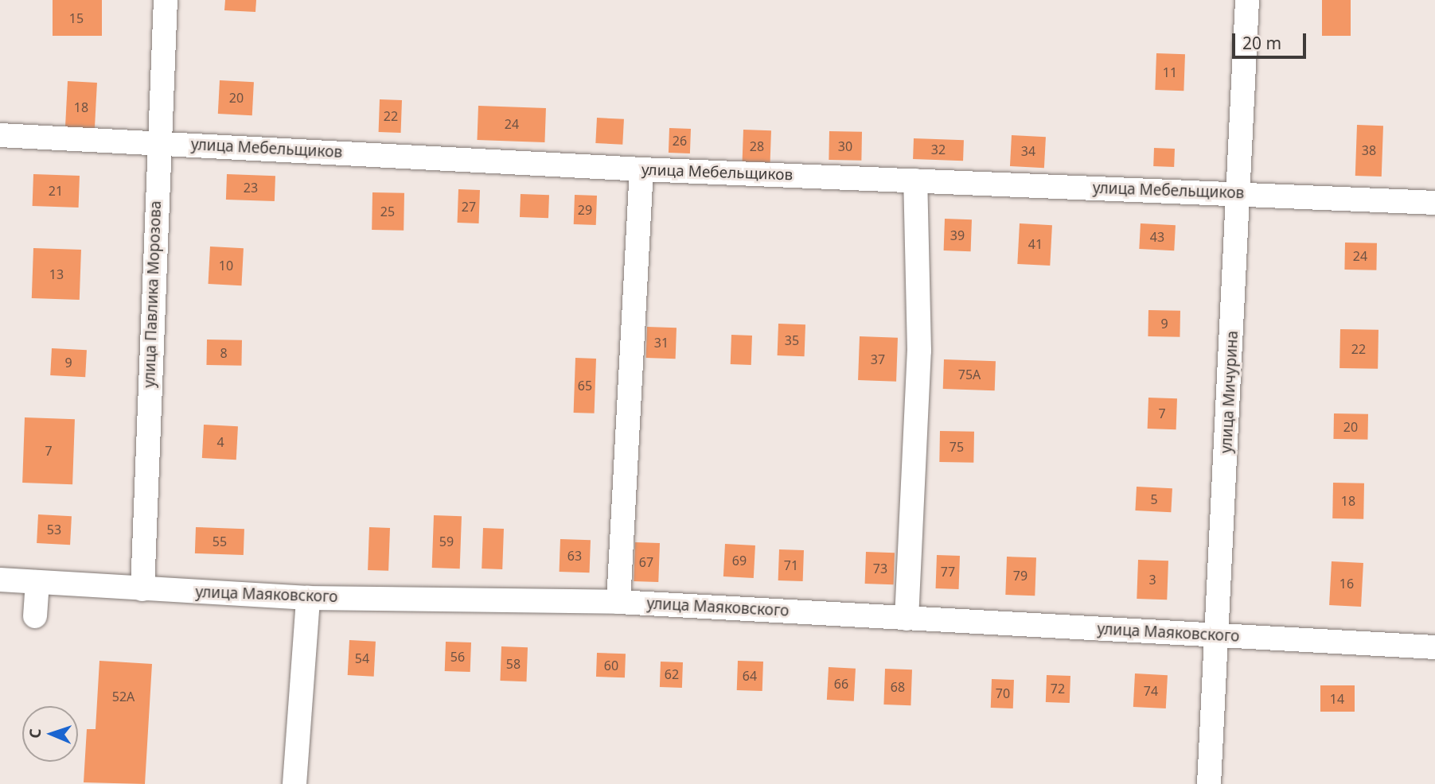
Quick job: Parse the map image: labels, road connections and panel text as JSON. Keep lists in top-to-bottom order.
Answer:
{
  "streets": {
    "street": [
      "улица Мебельщиков",
      "улица Павлика Морозова",
      "улица Мичурина",
      "улица Маяковского"
    ]
  },
  "crossings": [
    ["улица Мебельщиков", "улица Павлика Морозова"],
    ["улица Мебельщиков", "улица Мичурина"],
    ["улица Павлика Морозова", "улица Маяковского"],
    ["улица Мичурина", "улица Маяковского"]
  ],
  "house_numbers": [
    "15",
    "11",
    "20",
    "18",
    "22",
    "24",
    "26",
    "28",
    "30",
    "32",
    "38",
    "34",
    "23",
    "21",
    "27",
    "29",
    "25",
    "39",
    "43",
    "41",
    "24",
    "10",
    "13",
    "9",
    "35",
    "31",
    "22",
    "8",
    "37",
    "9",
    "75А",
    "65",
    "7",
    "20",
    "4",
    "75",
    "7",
    "5",
    "18",
    "53",
    "55",
    "59",
    "63",
    "69",
    "67",
    "71",
    "73",
    "77",
    "79",
    "3",
    "16",
    "56",
    "54",
    "58",
    "60",
    "62",
    "64",
    "66",
    "68",
    "72",
    "74",
    "70",
    "52А",
    "14"
  ],
  "scale_bar": "20 m",
  "north": "left"
}
